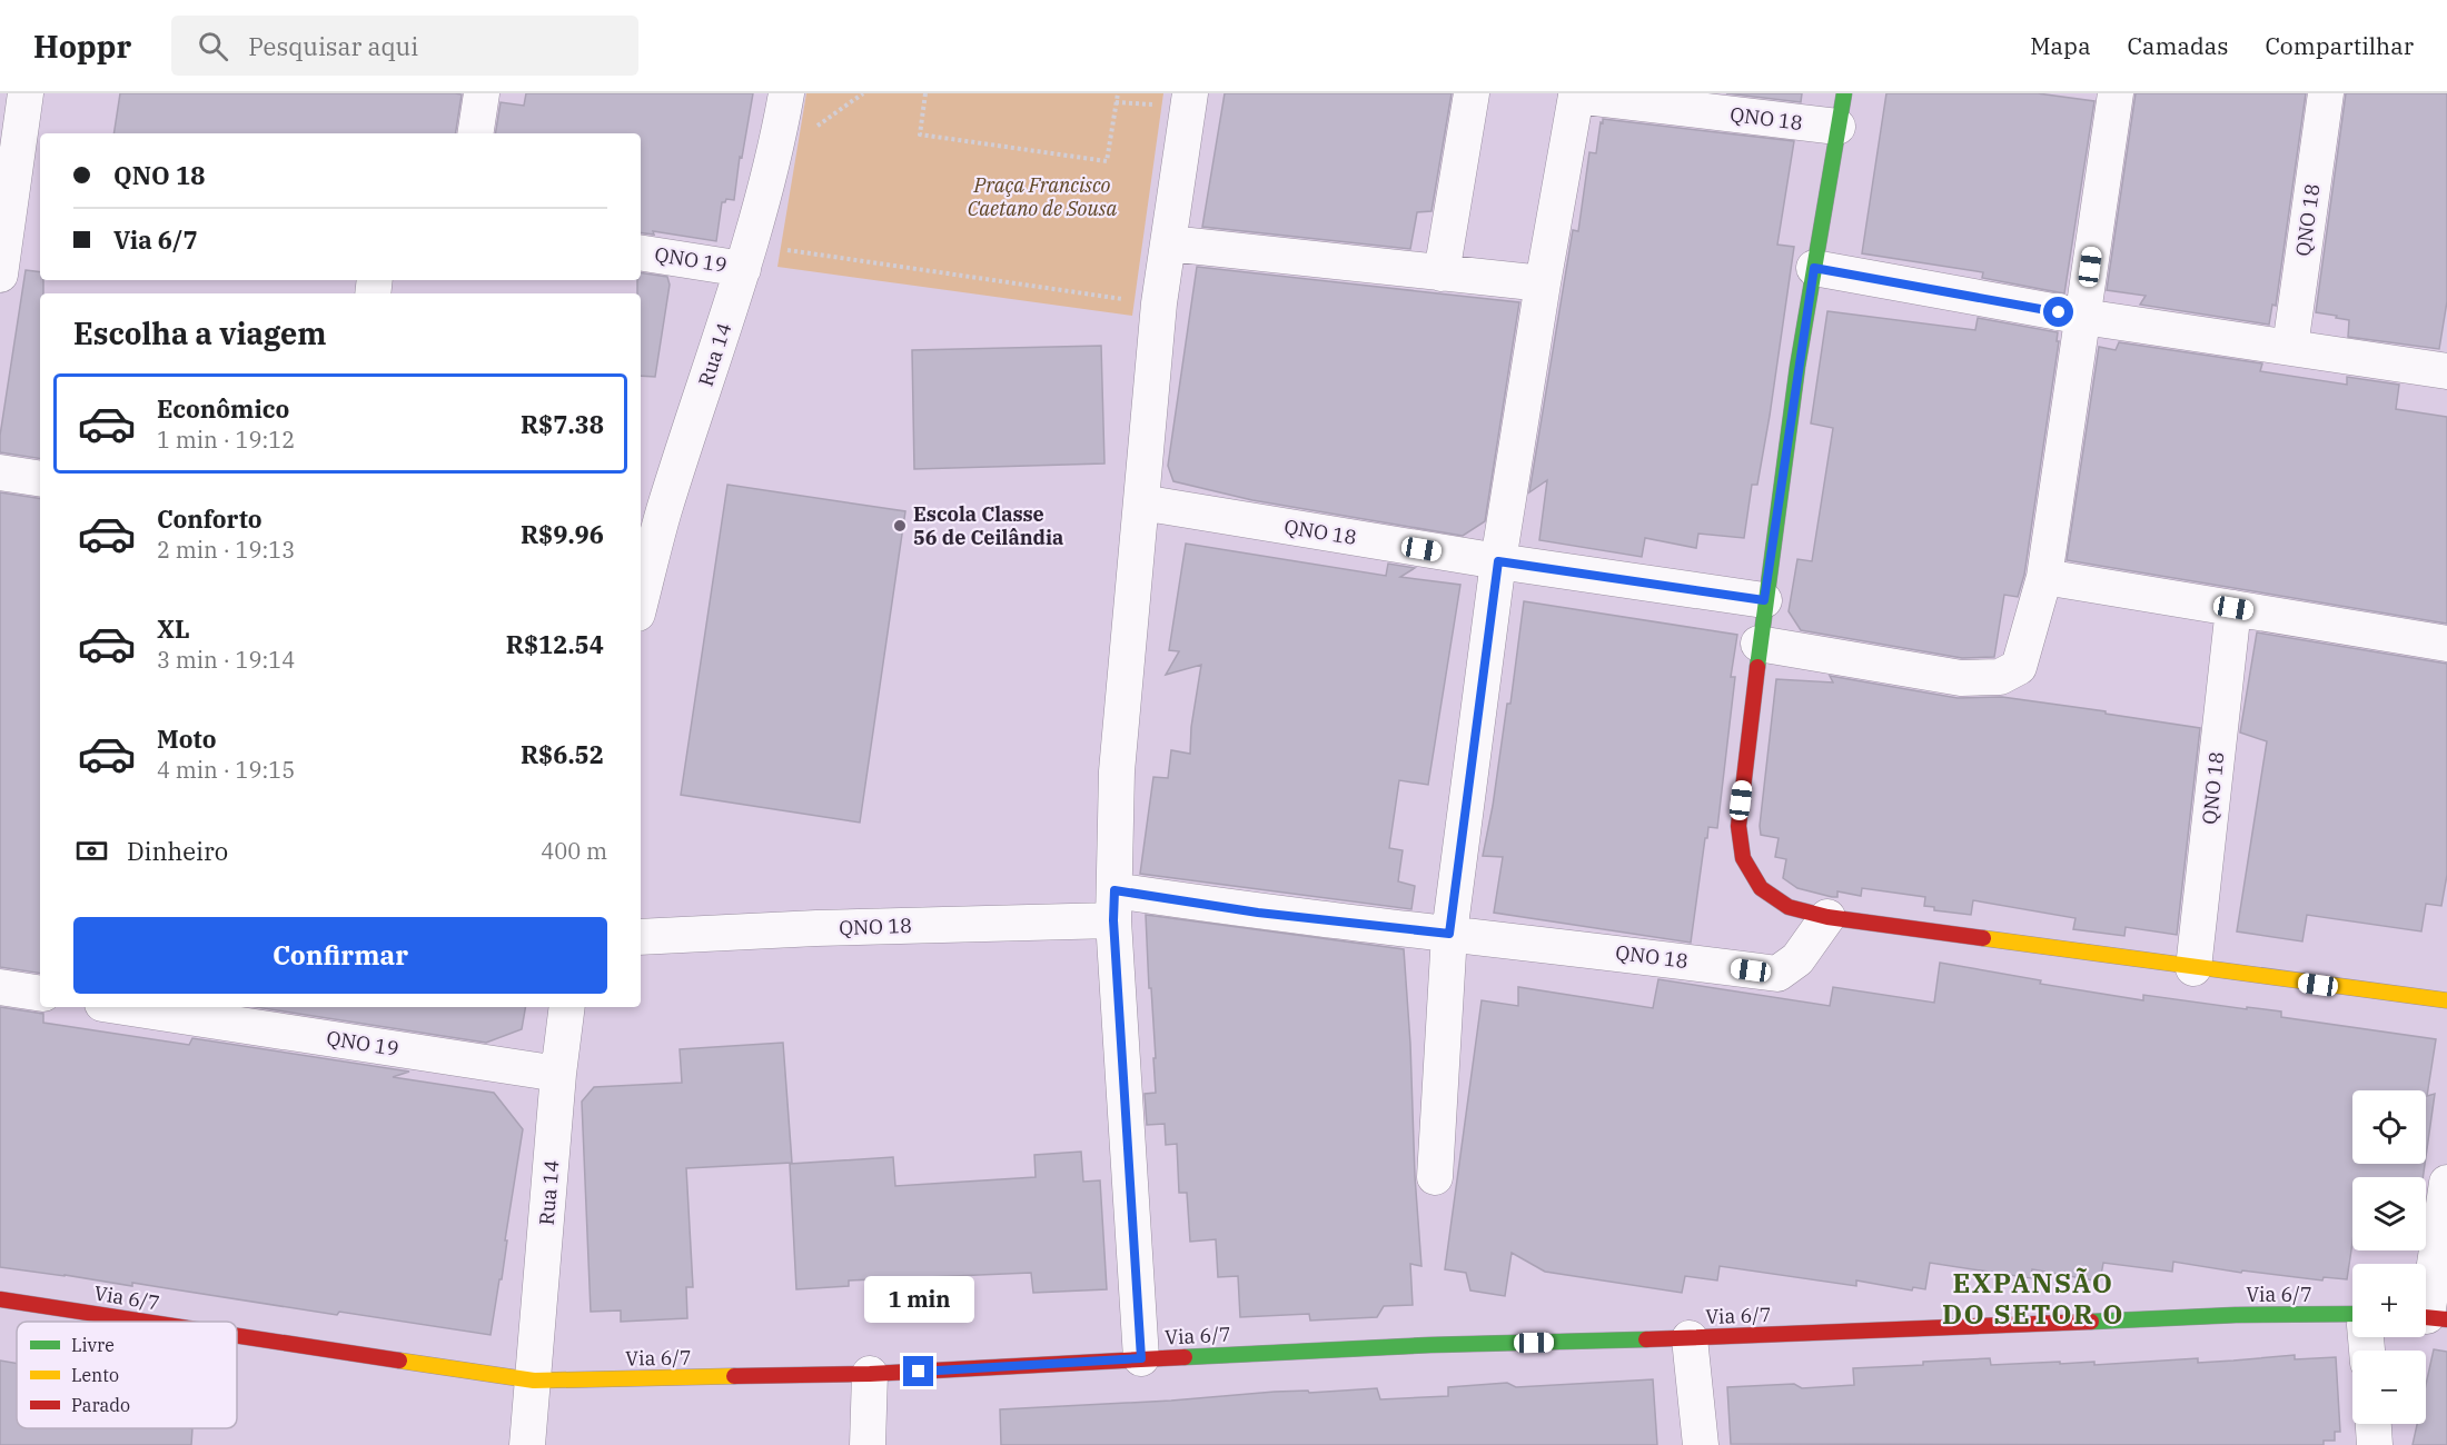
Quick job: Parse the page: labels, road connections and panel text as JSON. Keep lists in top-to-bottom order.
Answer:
{
  "streets": {
    "street": [
      "QNO 18",
      "QNO 19",
      "Rua 14",
      "Via 6/7"
    ]
  },
  "crossings": [
    ["QNO 19", "Rua 14"],
    ["Rua 14", "Via 6/7"]
  ],
  "districts": ["EXPANSÃO DO SETOR O"],
  "parks": ["Praça Francisco Caetano de Sousa"],
  "places": ["Escola Classe 56 de Ceilândia"],
  "legend": ["Livre", "Lento", "Parado"],
  "page": {
    "header": "Hoppr",
    "search": "Pesquisar aqui",
    "nav": ["Mapa", "Camadas", "Compartilhar"],
    "banner": ["QNO 18", "Via 6/7"],
    "heading": "Escolha a viagem",
    "list": [
      {
        "name": "Econômico",
        "note": "1 min · 19:12",
        "value": "R$7.38"
      },
      {
        "name": "Conforto",
        "note": "2 min · 19:13",
        "value": "R$9.96"
      },
      {
        "name": "XL",
        "note": "3 min · 19:14",
        "value": "R$12.54"
      },
      {
        "name": "Moto",
        "note": "4 min · 19:15",
        "value": "R$6.52"
      }
    ],
    "pay": ["Dinheiro", "400 m"],
    "buttons": "Confirmar",
    "map_buttons": ["+", "−"],
    "bubble": "1 min"
  }
}
